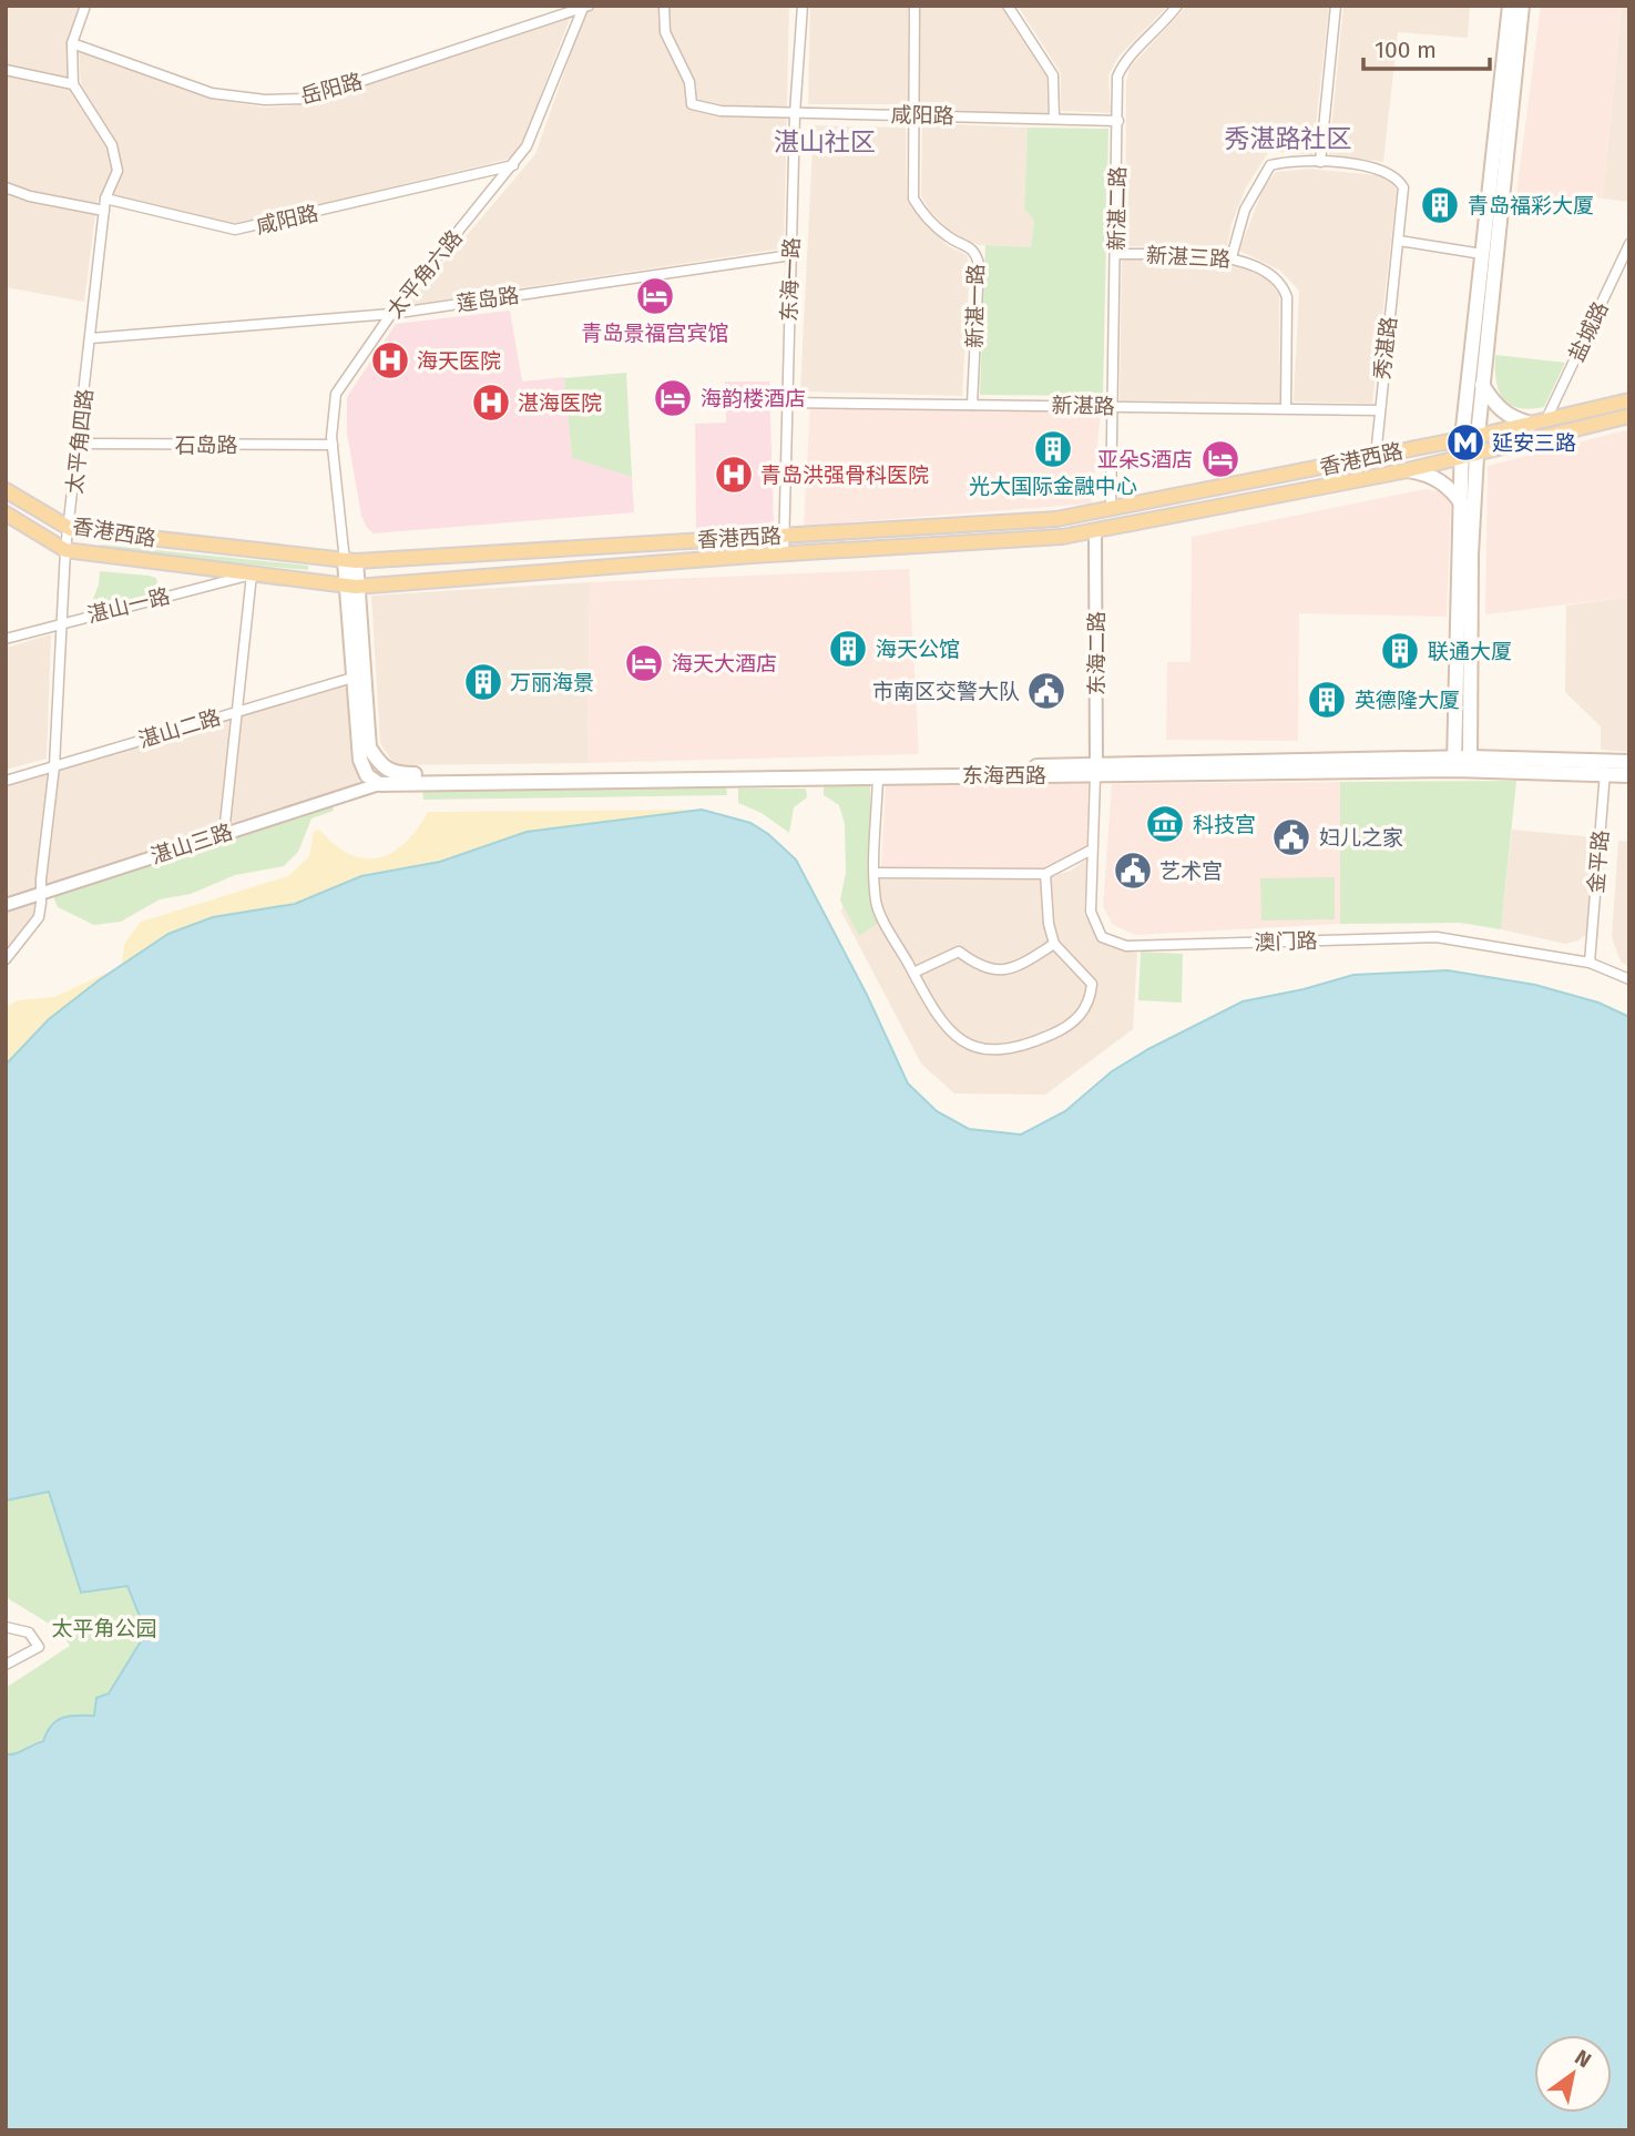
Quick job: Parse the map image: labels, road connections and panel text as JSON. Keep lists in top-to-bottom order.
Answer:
{
  "streets": {
    "main road": ["香港西路", "东海西路"],
    "street": [
      "岳阳路",
      "咸阳路",
      "新湛二路",
      "新湛三路",
      "太平角六路",
      "东海一路",
      "莲岛路",
      "新湛一路",
      "盐城路",
      "秀湛路",
      "新湛路",
      "太平角四路",
      "石岛路",
      "湛山一路",
      "东海二路",
      "湛山二路",
      "湛山三路",
      "金平路",
      "澳门路"
    ]
  },
  "crossings": [
    ["岳阳路", "太平角六路"],
    ["咸阳路", "新湛二路"],
    ["咸阳路", "太平角六路"],
    ["咸阳路", "东海一路"],
    ["咸阳路", "新湛一路"],
    ["咸阳路", "太平角四路"],
    ["新湛二路", "新湛三路"],
    ["新湛二路", "新湛路"],
    ["新湛二路", "香港西路"],
    ["新湛三路", "秀湛路"],
    ["新湛三路", "新湛路"],
    ["太平角六路", "莲岛路"],
    ["太平角六路", "石岛路"],
    ["太平角六路", "香港西路"],
    ["东海一路", "莲岛路"],
    ["东海一路", "新湛路"],
    ["东海一路", "香港西路"],
    ["莲岛路", "太平角四路"],
    ["新湛一路", "新湛路"],
    ["盐城路", "香港西路"],
    ["秀湛路", "新湛路"],
    ["秀湛路", "香港西路"],
    ["太平角四路", "石岛路"],
    ["太平角四路", "香港西路"],
    ["太平角四路", "湛山一路"],
    ["太平角四路", "湛山二路"],
    ["太平角四路", "湛山三路"],
    ["香港西路", "湛山一路"],
    ["香港西路", "东海二路"],
    ["香港西路", "东海西路"],
    ["东海二路", "东海西路"],
    ["东海二路", "澳门路"],
    ["东海西路", "湛山三路"],
    ["东海西路", "金平路"],
    ["东海西路", "澳门路"],
    ["金平路", "澳门路"]
  ],
  "districts": ["秀湛路社区", "湛山社区"],
  "parks": ["太平角公园"],
  "places": {
    "building": [
      "青岛福彩大厦",
      "光大国际金融中心",
      "海天公馆",
      "联通大厦",
      "万丽海景",
      "英德隆大厦"
    ],
    "hotel": [
      "青岛景福宫宾馆",
      "海韵楼酒店",
      "亚朵S酒店",
      "海天大酒店"
    ],
    "hospital": ["海天医院", "湛海医院", "青岛洪强骨科医院"],
    "metro station": ["延安三路"],
    "public building": ["市南区交警大队", "妇儿之家", "艺术宫"],
    "museum": ["科技宫"]
  },
  "scale_bar": "100 m",
  "north": "top right"
}
